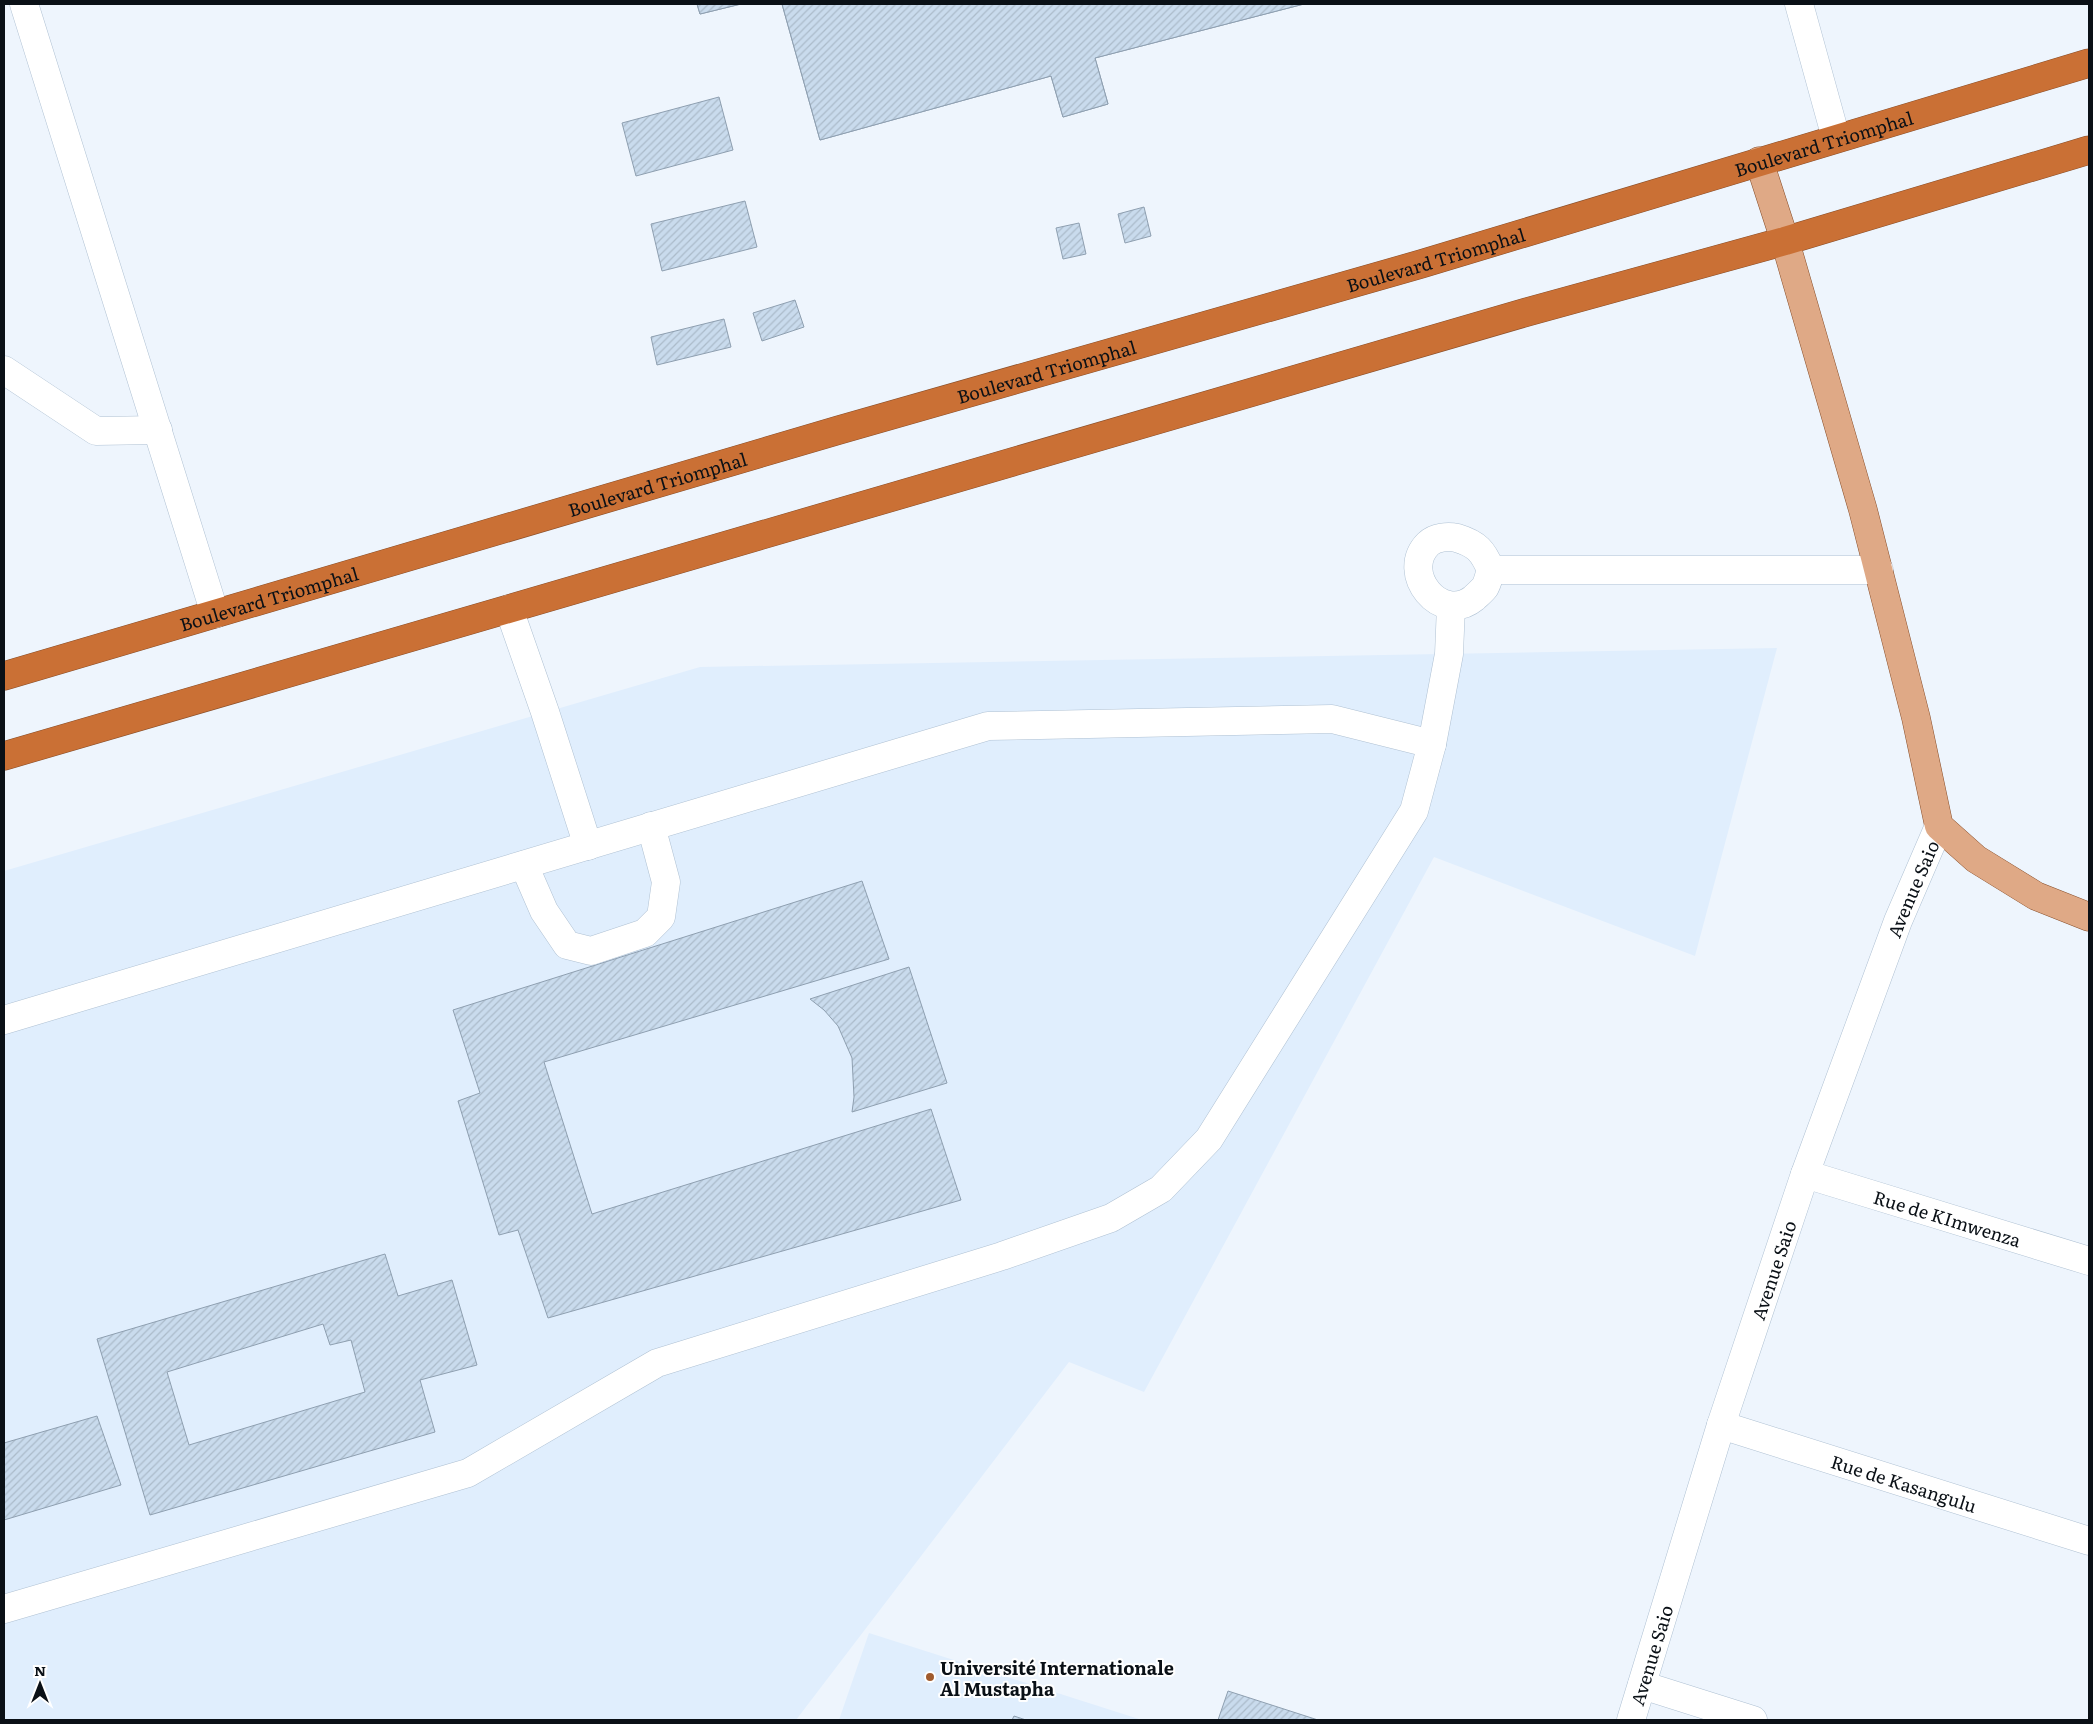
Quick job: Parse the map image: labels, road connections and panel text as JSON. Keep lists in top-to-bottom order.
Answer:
{
  "streets": {
    "highway": ["Boulevard Triomphal"],
    "street": ["Avenue Saio", "Rue de KImwenza", "Rue de Kasangulu"]
  },
  "crossings": [
    ["Avenue Saio", "Rue de KImwenza"],
    ["Avenue Saio", "Rue de Kasangulu"]
  ],
  "places": ["Université Internationale Al Mustapha"],
  "north": "top"
}
